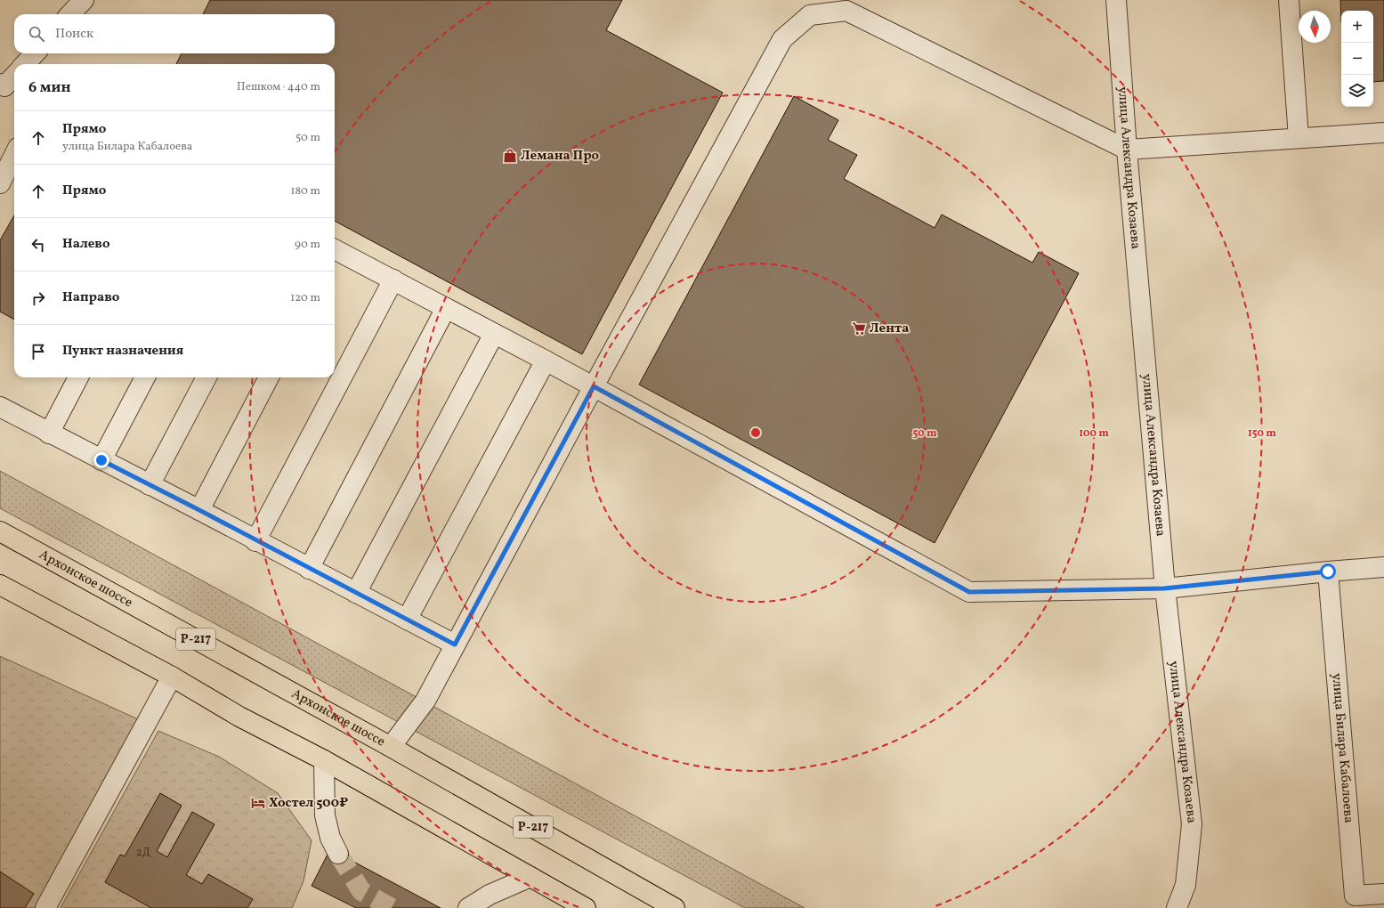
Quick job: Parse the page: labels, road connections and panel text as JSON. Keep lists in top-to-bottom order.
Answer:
{
  "streets": {
    "highway": ["Архонское шоссе", "Р-217"],
    "street": ["улица Александра Козаева", "улица Билара Кабалоева"]
  },
  "places": {
    "shop": ["Лемана Про"],
    "supermarket": ["Лента"],
    "hotel": ["Хостел 500₽"]
  },
  "house_numbers": ["2Д"],
  "north": "bottom",
  "page": {
    "map_buttons": ["+", "−"],
    "search": "Поиск",
    "heading": ["6 мин", "Пешком · 440 m"],
    "list": [
      ["Прямо", "улица Билара Кабалоева", "50 m"],
      ["Прямо", "180 m"],
      ["Налево", "90 m"],
      ["Направо", "120 m"],
      "Пункт назначения"
    ]
  },
  "rings": ["50 m", "100 m", "150 m"]
}
